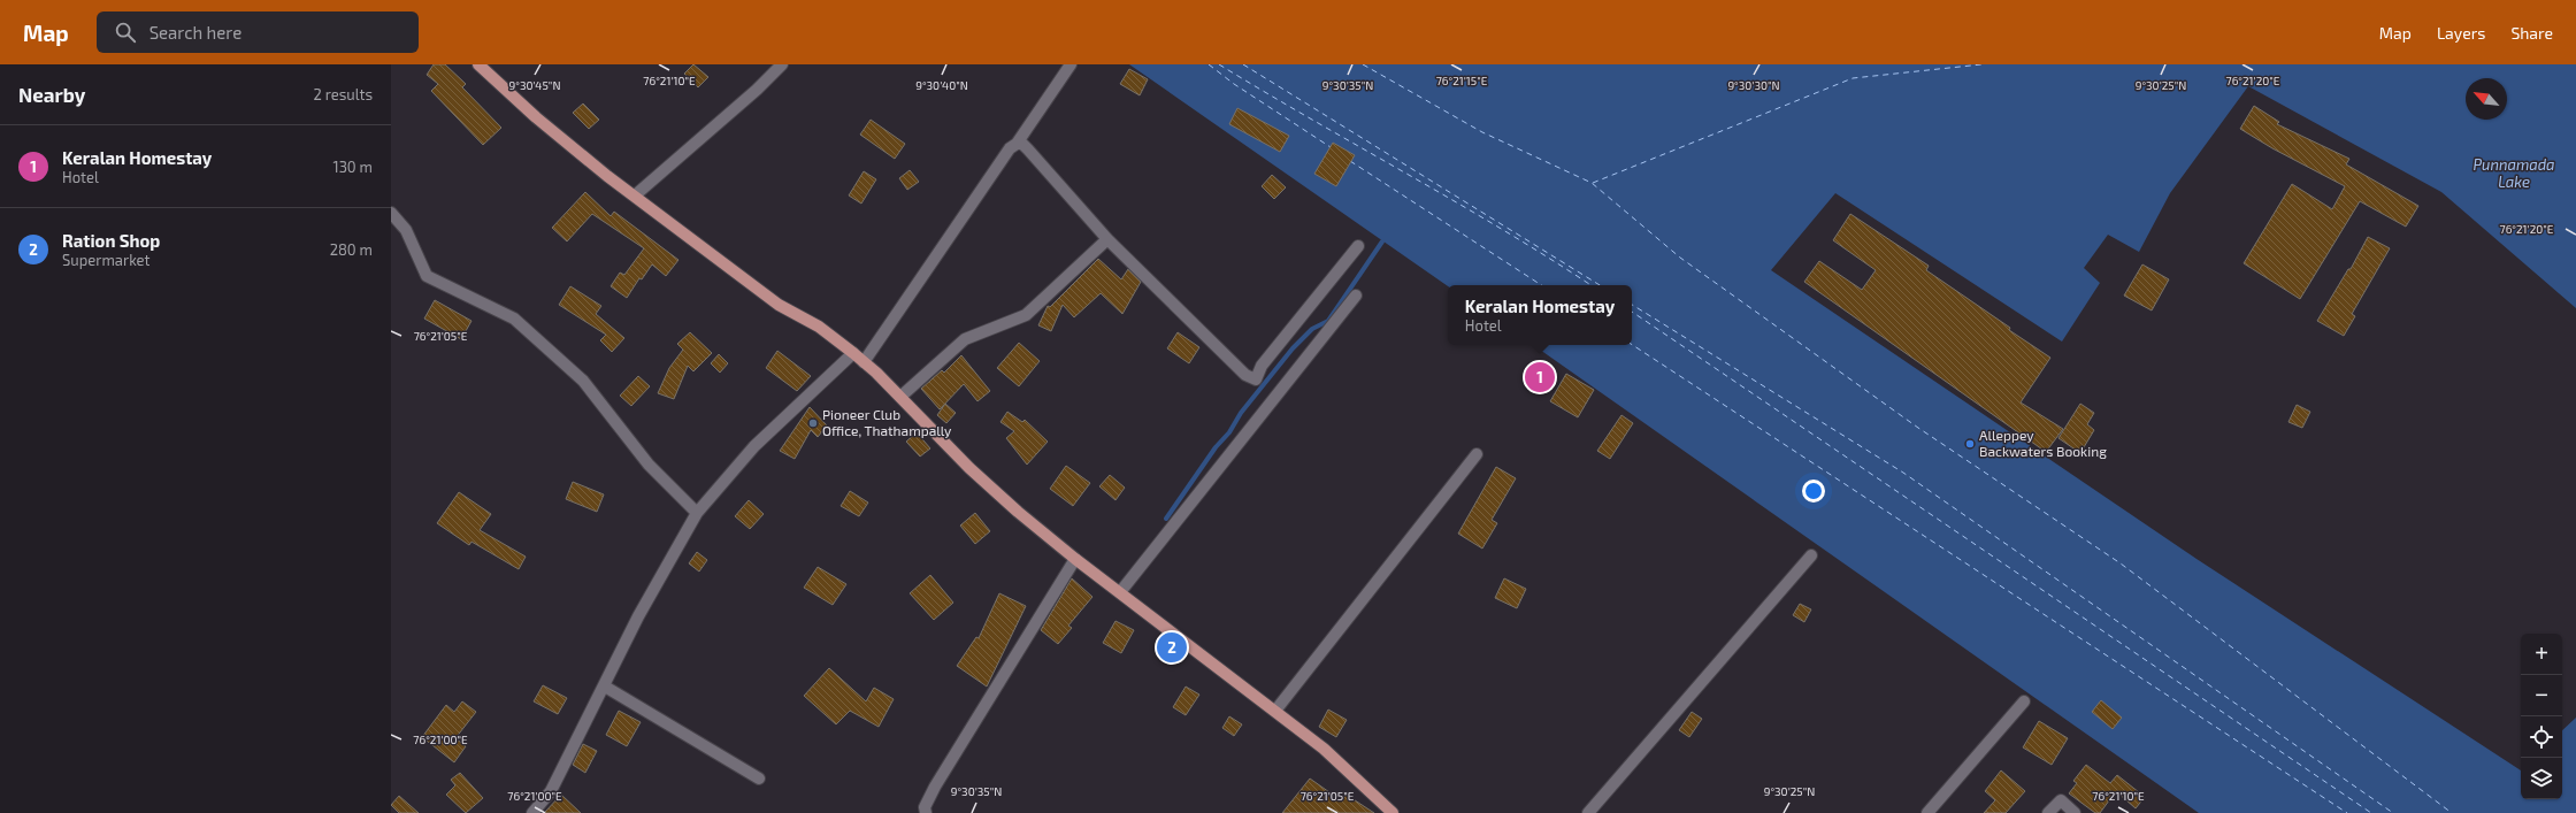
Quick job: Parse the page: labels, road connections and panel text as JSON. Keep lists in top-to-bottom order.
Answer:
{
  "water": ["Punnamada Lake"],
  "places": ["Pioneer Club Office, Thathampally", "Alleppey Backwaters Booking"],
  "north": "top left",
  "page": {
    "header": "Map",
    "search": "Search here",
    "nav": ["Map", "Layers", "Share"],
    "heading": ["Nearby", "2 results"],
    "list": [
      {
        "mark": "1",
        "name": "Keralan Homestay",
        "note": "Hotel",
        "value": "130 m"
      },
      {
        "mark": "2",
        "name": "Ration Shop",
        "note": "Supermarket",
        "value": "280 m"
      }
    ],
    "popup": ["Keralan Homestay", "Hotel"],
    "pins": ["1", "2"],
    "map_buttons": ["+", "−"]
  },
  "coordinates": [
    "76°21'10\"E",
    "76°21'15\"E",
    "76°21'20\"E",
    "9°30'45\"N",
    "9°30'40\"N",
    "9°30'35\"N",
    "9°30'30\"N",
    "9°30'25\"N",
    "76°21'05\"E",
    "76°21'00\"E"
  ]
}
